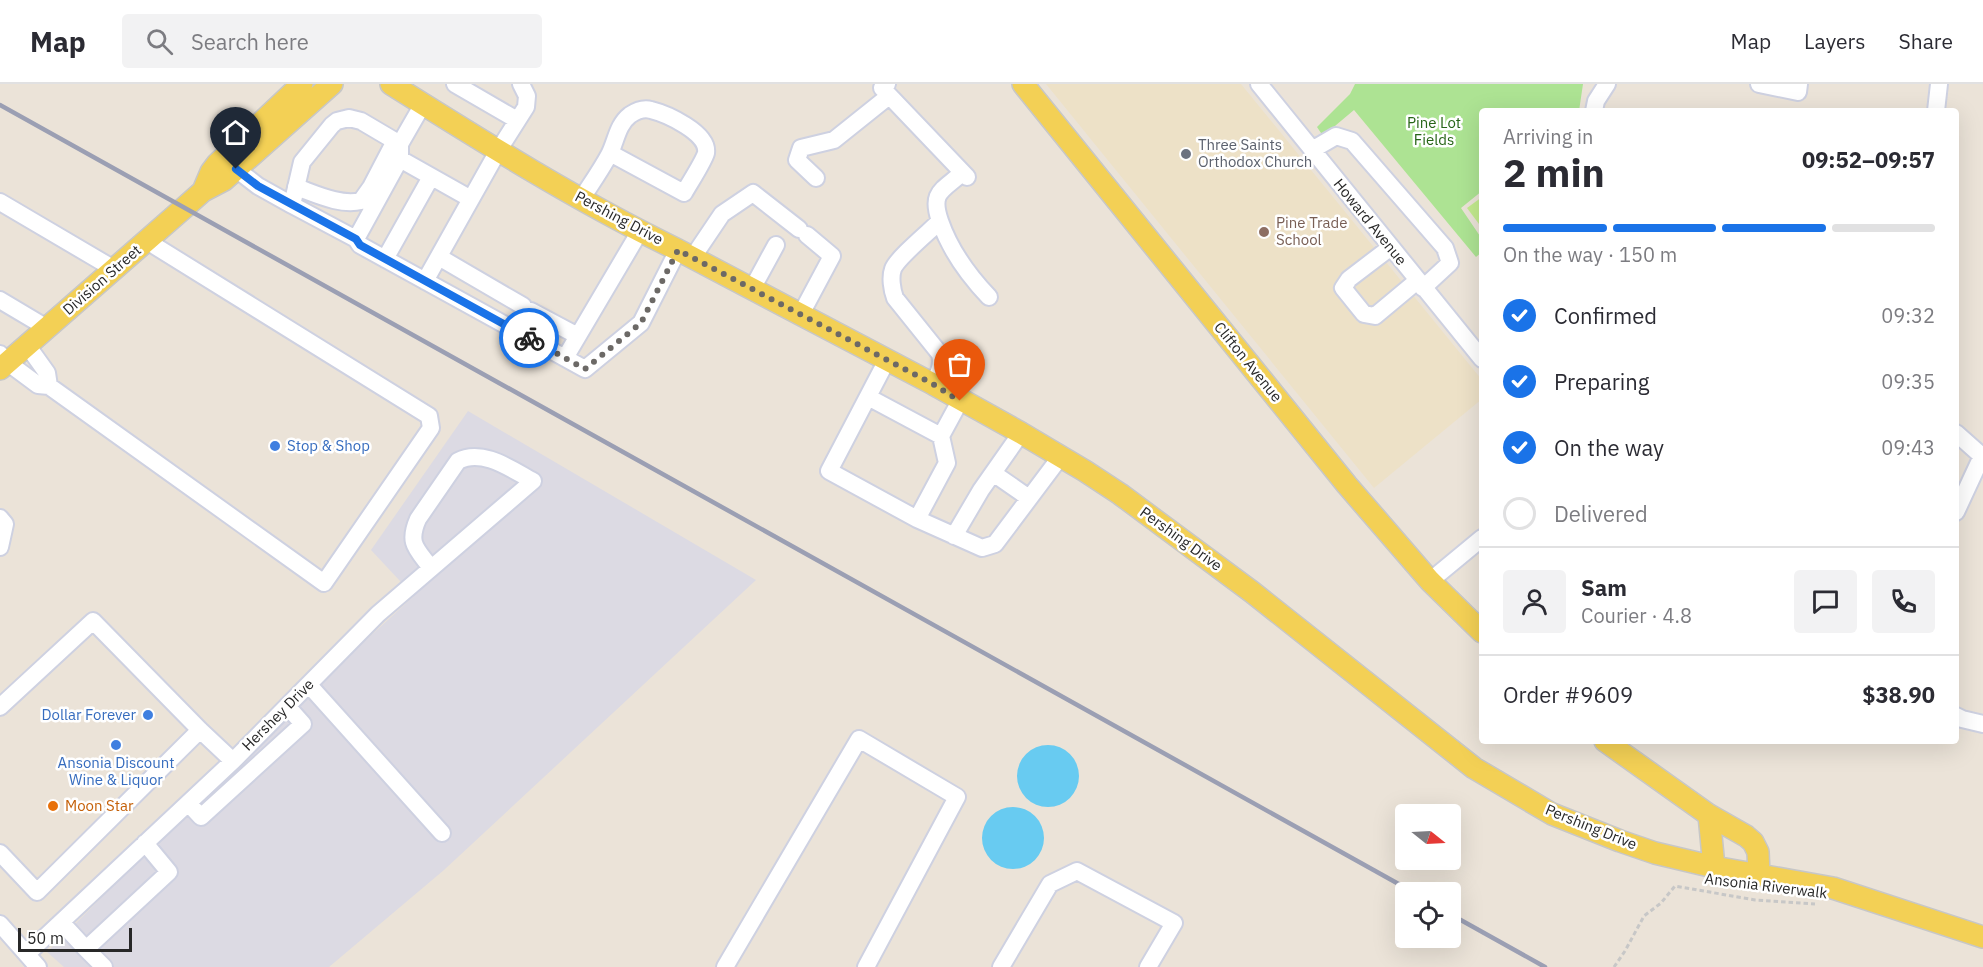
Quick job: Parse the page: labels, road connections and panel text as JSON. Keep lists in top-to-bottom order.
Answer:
{
  "streets": {
    "main road": ["Pershing Drive", "Division Street", "Clifton Avenue"],
    "street": ["Howard Avenue", "Hershey Drive"],
    "path": ["Ansonia Riverwalk"]
  },
  "parks": ["Pine Lot Fields"],
  "places": [
    "Three Saints Orthodox Church",
    "Pine Trade School",
    "Stop & Shop",
    "Dollar Forever",
    "Ansonia Discount Wine & Liquor",
    "Moon Star"
  ],
  "scale_bar": "50 m",
  "north": "right",
  "page": {
    "header": "Map",
    "search": "Search here",
    "nav": ["Map", "Layers", "Share"],
    "heading": ["2 min", "Arriving in", "09:52–09:57"],
    "panel": [
      "Sam",
      "Courier · 4.8",
      "Order #9609",
      "$38.90"
    ],
    "bar": "On the way · 150 m",
    "list": [
      ["Confirmed", "09:32"],
      ["Preparing", "09:35"],
      ["On the way", "09:43"],
      "Delivered"
    ],
    "scale": "50 m"
  }
}
